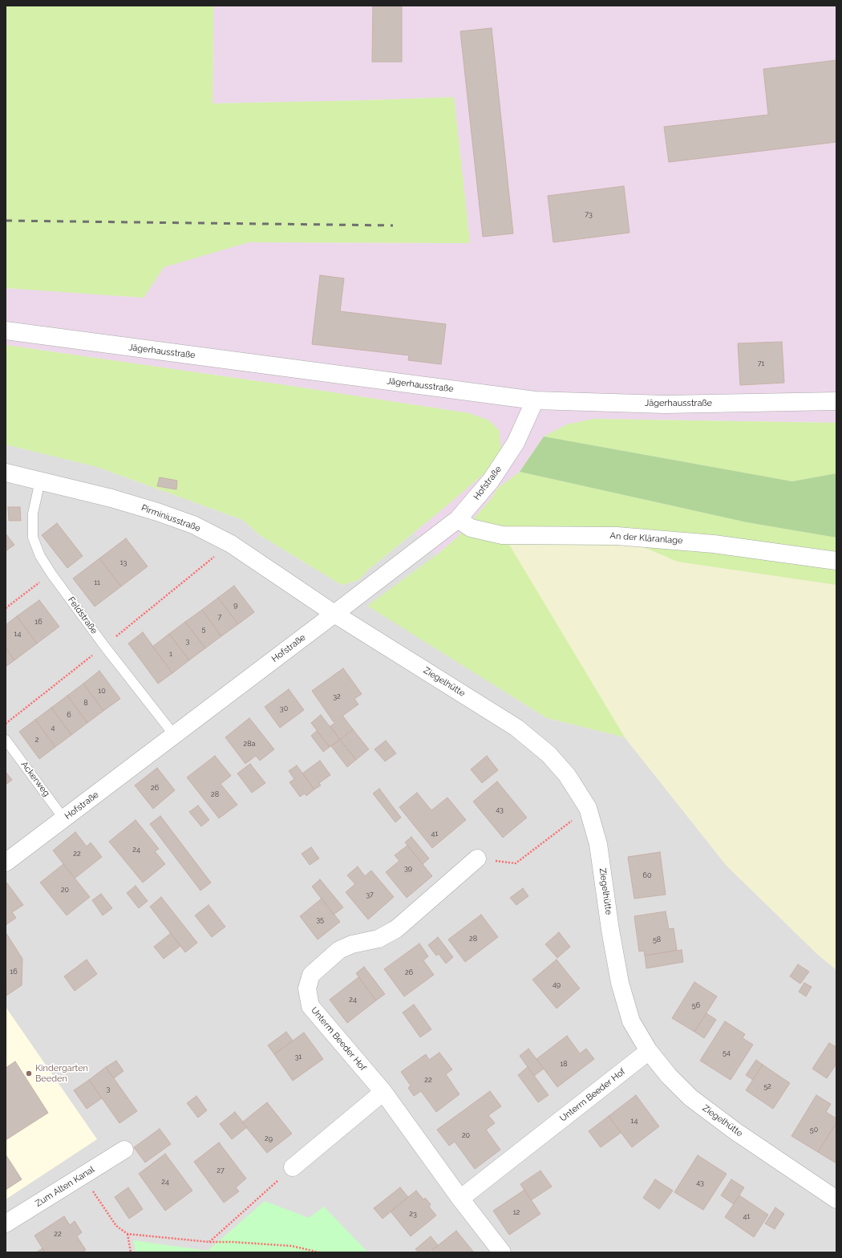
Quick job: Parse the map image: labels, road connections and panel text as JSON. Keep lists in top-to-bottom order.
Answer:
{
  "streets": {
    "street": [
      "Jägerhausstraße",
      "Hofstraße",
      "Pirminiusstraße",
      "An der Kläranlage",
      "Ziegelhütte",
      "Unterm Beeder Hof",
      "Zum Alten Kanal"
    ],
    "lane": ["Feldstraße", "Ackerweg"]
  },
  "crossings": [
    ["Jägerhausstraße", "Hofstraße"],
    ["Hofstraße", "Pirminiusstraße"],
    ["Hofstraße", "An der Kläranlage"],
    ["Hofstraße", "Feldstraße"],
    ["Hofstraße", "Ziegelhütte"],
    ["Hofstraße", "Ackerweg"],
    ["Pirminiusstraße", "Feldstraße"],
    ["Pirminiusstraße", "Ziegelhütte"],
    ["Ziegelhütte", "Unterm Beeder Hof"]
  ],
  "places": ["Kindergarten Beeden"],
  "house_numbers": [
    "73",
    "71",
    "13",
    "11",
    "9",
    "7",
    "16",
    "5",
    "14",
    "3",
    "1",
    "10",
    "32",
    "8",
    "30",
    "6",
    "4",
    "2",
    "28a",
    "26",
    "28",
    "43",
    "41",
    "24",
    "22",
    "39",
    "60",
    "20",
    "37",
    "35",
    "28",
    "58",
    "16",
    "26",
    "49",
    "24",
    "56",
    "54",
    "31",
    "18",
    "22",
    "52",
    "3",
    "14",
    "50",
    "20",
    "29",
    "27",
    "24",
    "43",
    "12",
    "23",
    "41",
    "22"
  ]
}
